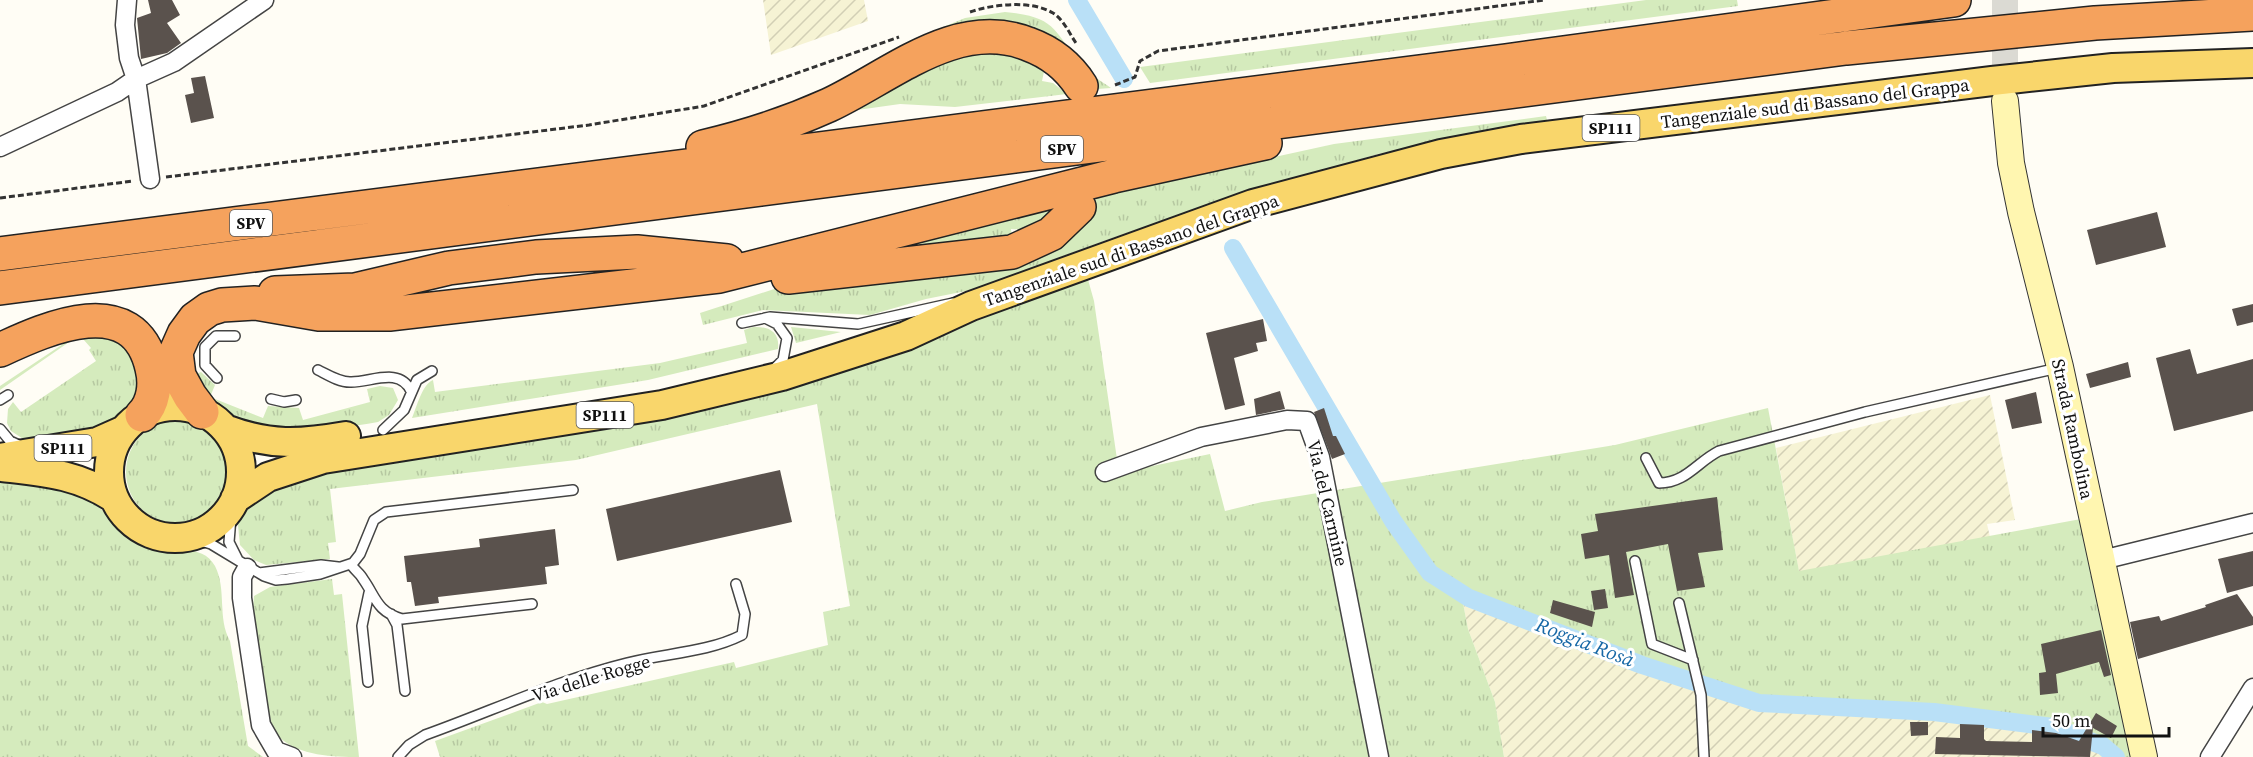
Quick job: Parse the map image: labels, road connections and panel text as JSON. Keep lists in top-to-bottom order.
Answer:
{
  "streets": {
    "highway": ["SPV"],
    "main road": ["Tangenziale sud di Bassano del Grappa", "SP111"],
    "street": ["Strada Rambolina", "Via del Carmine"],
    "lane": ["Via delle Rogge"]
  },
  "crossings": [
    ["Tangenziale sud di Bassano del Grappa", "SP111"]
  ],
  "water": ["Roggia Rosà"],
  "scale_bar": "50 m"
}
